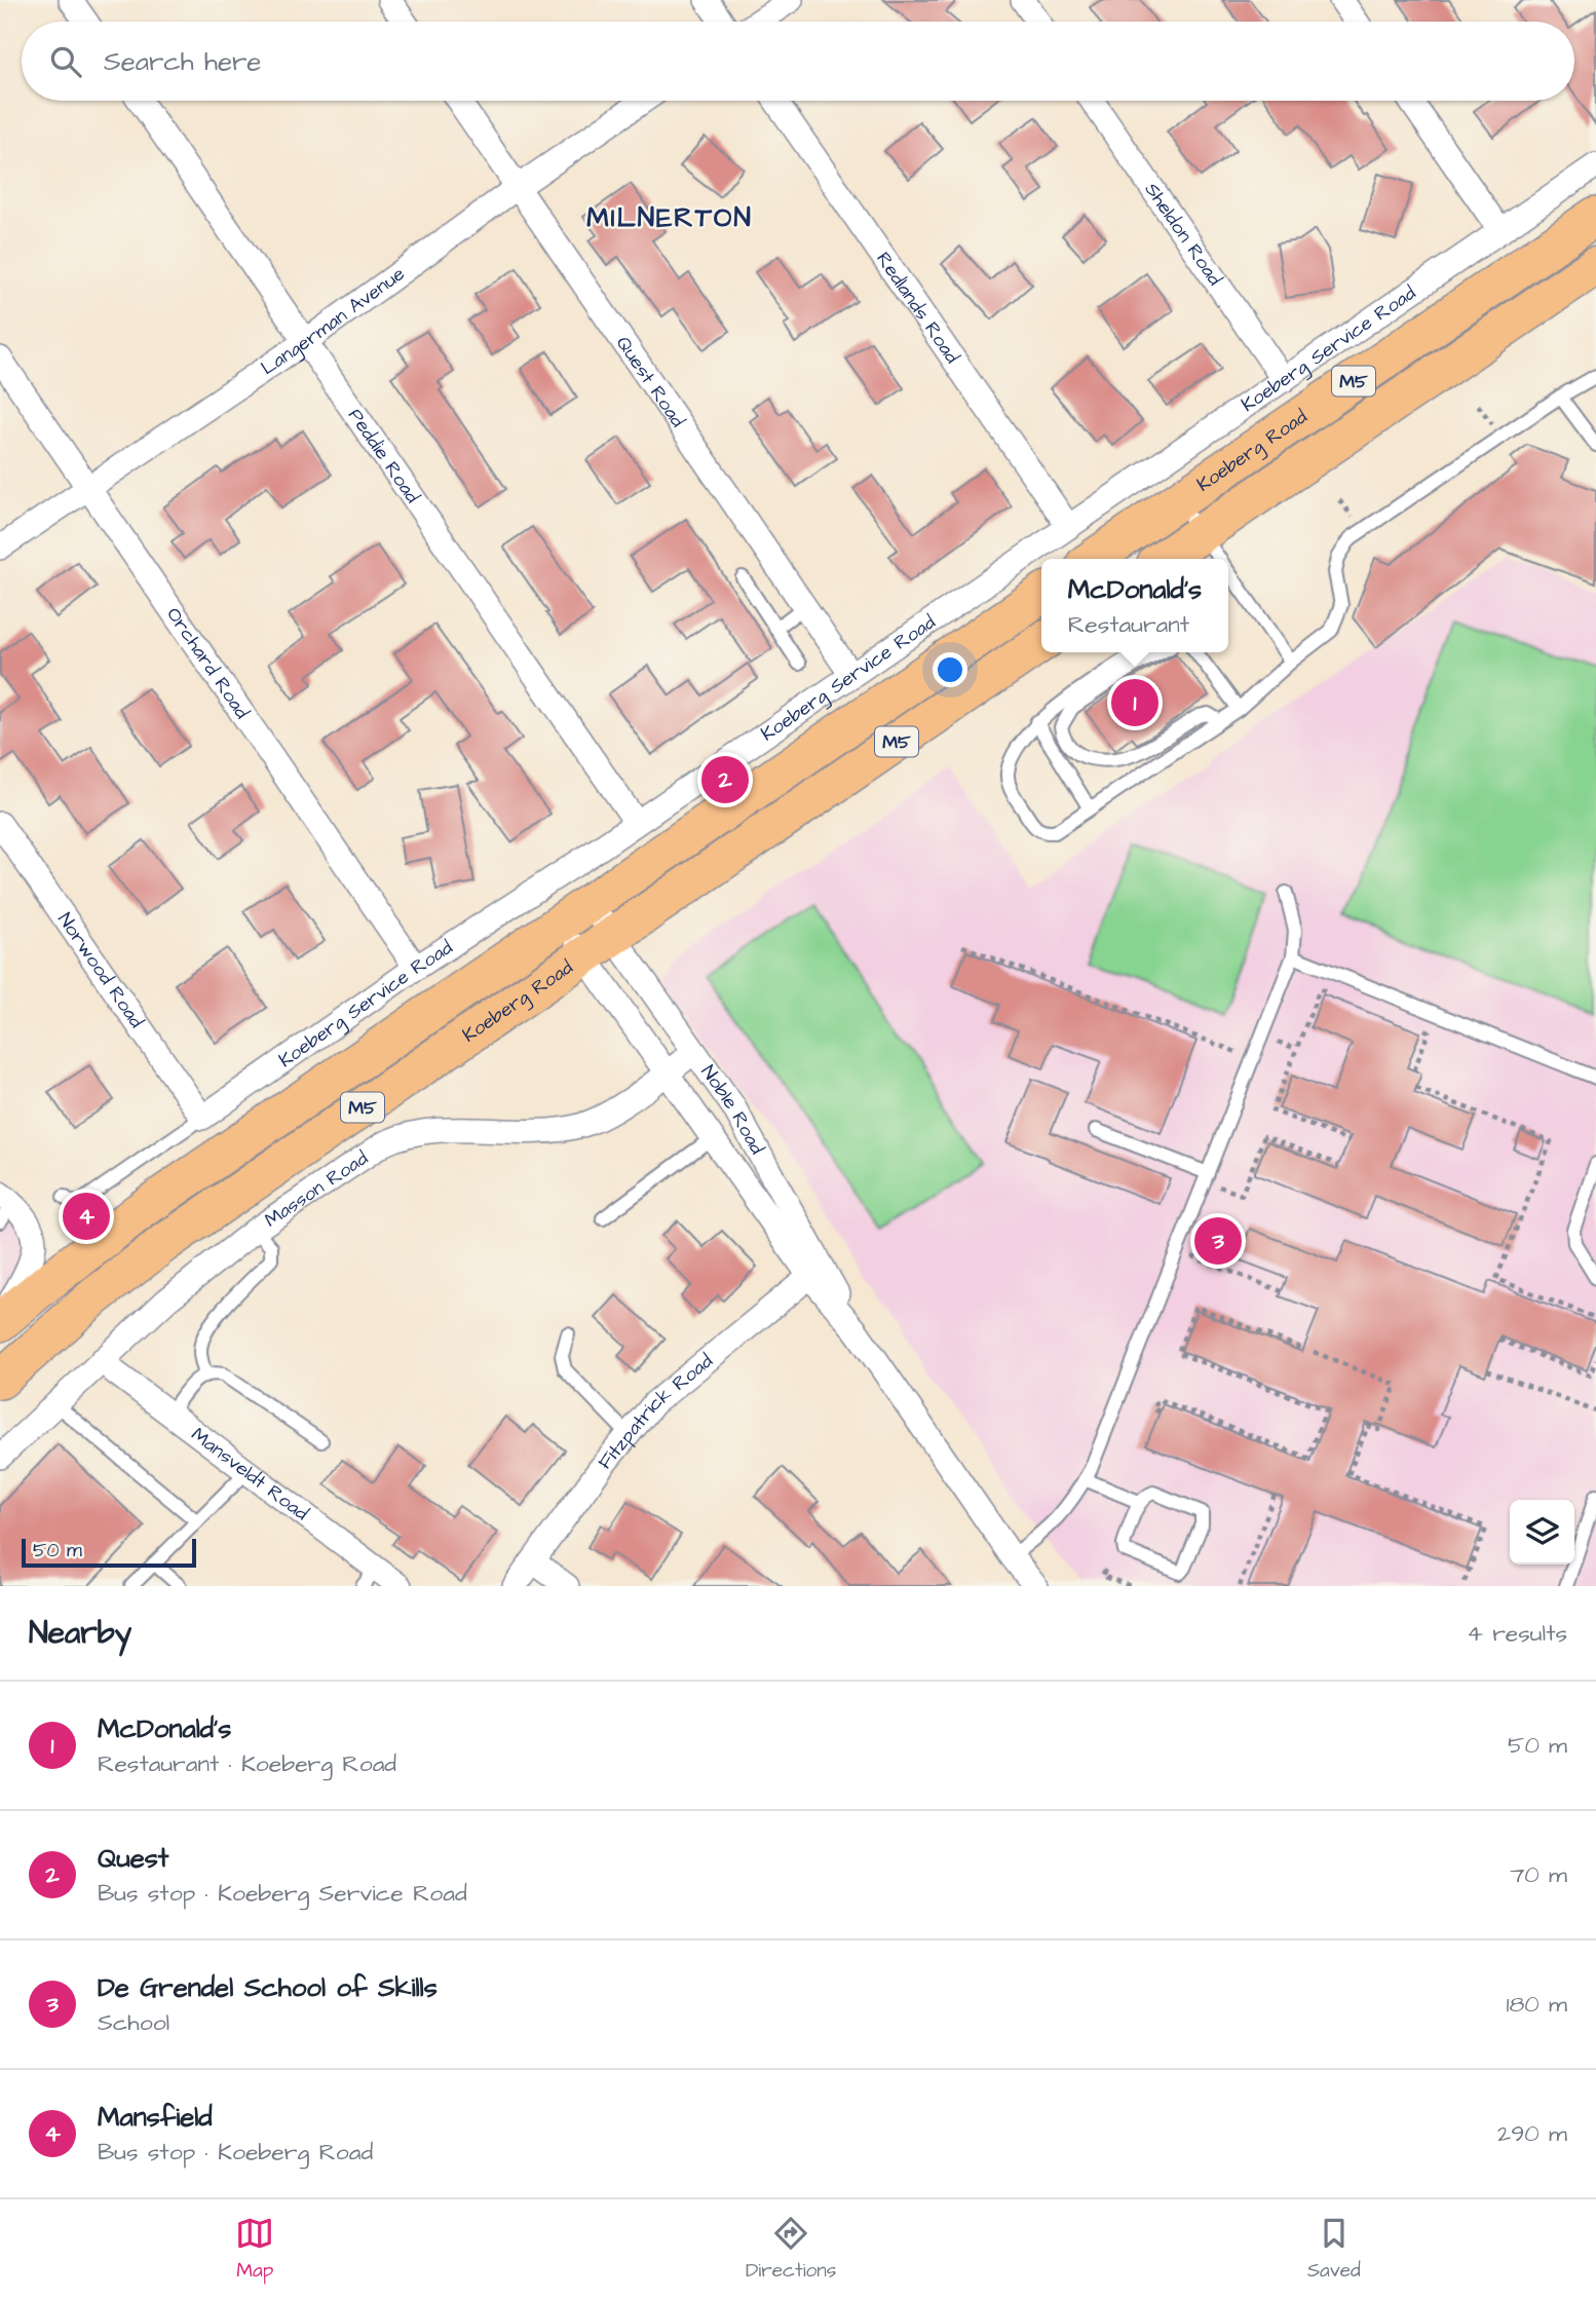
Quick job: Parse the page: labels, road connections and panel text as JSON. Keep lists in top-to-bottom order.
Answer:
{
  "streets": {
    "main road": ["M5", "Koeberg Road"],
    "street": [
      "Sheldon Road",
      "Redlands Road",
      "Langerman Avenue",
      "Koeberg Service Road",
      "Quest Road",
      "Peddie Road",
      "Orchard Road",
      "Norwood Road",
      "Noble Road",
      "Masson Road",
      "Fitzpatrick Road",
      "Mansveldt Road"
    ]
  },
  "crossings": [
    ["Sheldon Road", "Koeberg Service Road"],
    ["Redlands Road", "Koeberg Service Road"],
    ["Langerman Avenue", "Quest Road"],
    ["Langerman Avenue", "Peddie Road"],
    ["Langerman Avenue", "Orchard Road"],
    ["Koeberg Service Road", "Quest Road"],
    ["Koeberg Service Road", "Peddie Road"],
    ["Koeberg Service Road", "Orchard Road"],
    ["Koeberg Service Road", "Norwood Road"],
    ["Koeberg Road", "Noble Road"],
    ["Noble Road", "Masson Road"],
    ["Noble Road", "Fitzpatrick Road"],
    ["Masson Road", "Mansveldt Road"]
  ],
  "districts": ["MILNERTON"],
  "scale_bar": "50 m",
  "page": {
    "search": "Search here",
    "popup": ["McDonald's", "Restaurant"],
    "pins": [
      "1",
      "2",
      "4",
      "3"
    ],
    "scale": "50 m",
    "heading": ["Nearby", "4 results"],
    "list": [
      {
        "mark": "1",
        "name": "McDonald's",
        "note": "Restaurant · Koeberg Road",
        "value": "50 m"
      },
      {
        "mark": "2",
        "name": "Quest",
        "note": "Bus stop · Koeberg Service Road",
        "value": "70 m"
      },
      {
        "mark": "3",
        "name": "De Grendel School of Skills",
        "note": "School",
        "value": "180 m"
      },
      {
        "mark": "4",
        "name": "Mansfield",
        "note": "Bus stop · Koeberg Road",
        "value": "290 m"
      }
    ],
    "nav": ["Map", "Directions", "Saved"]
  }
}
